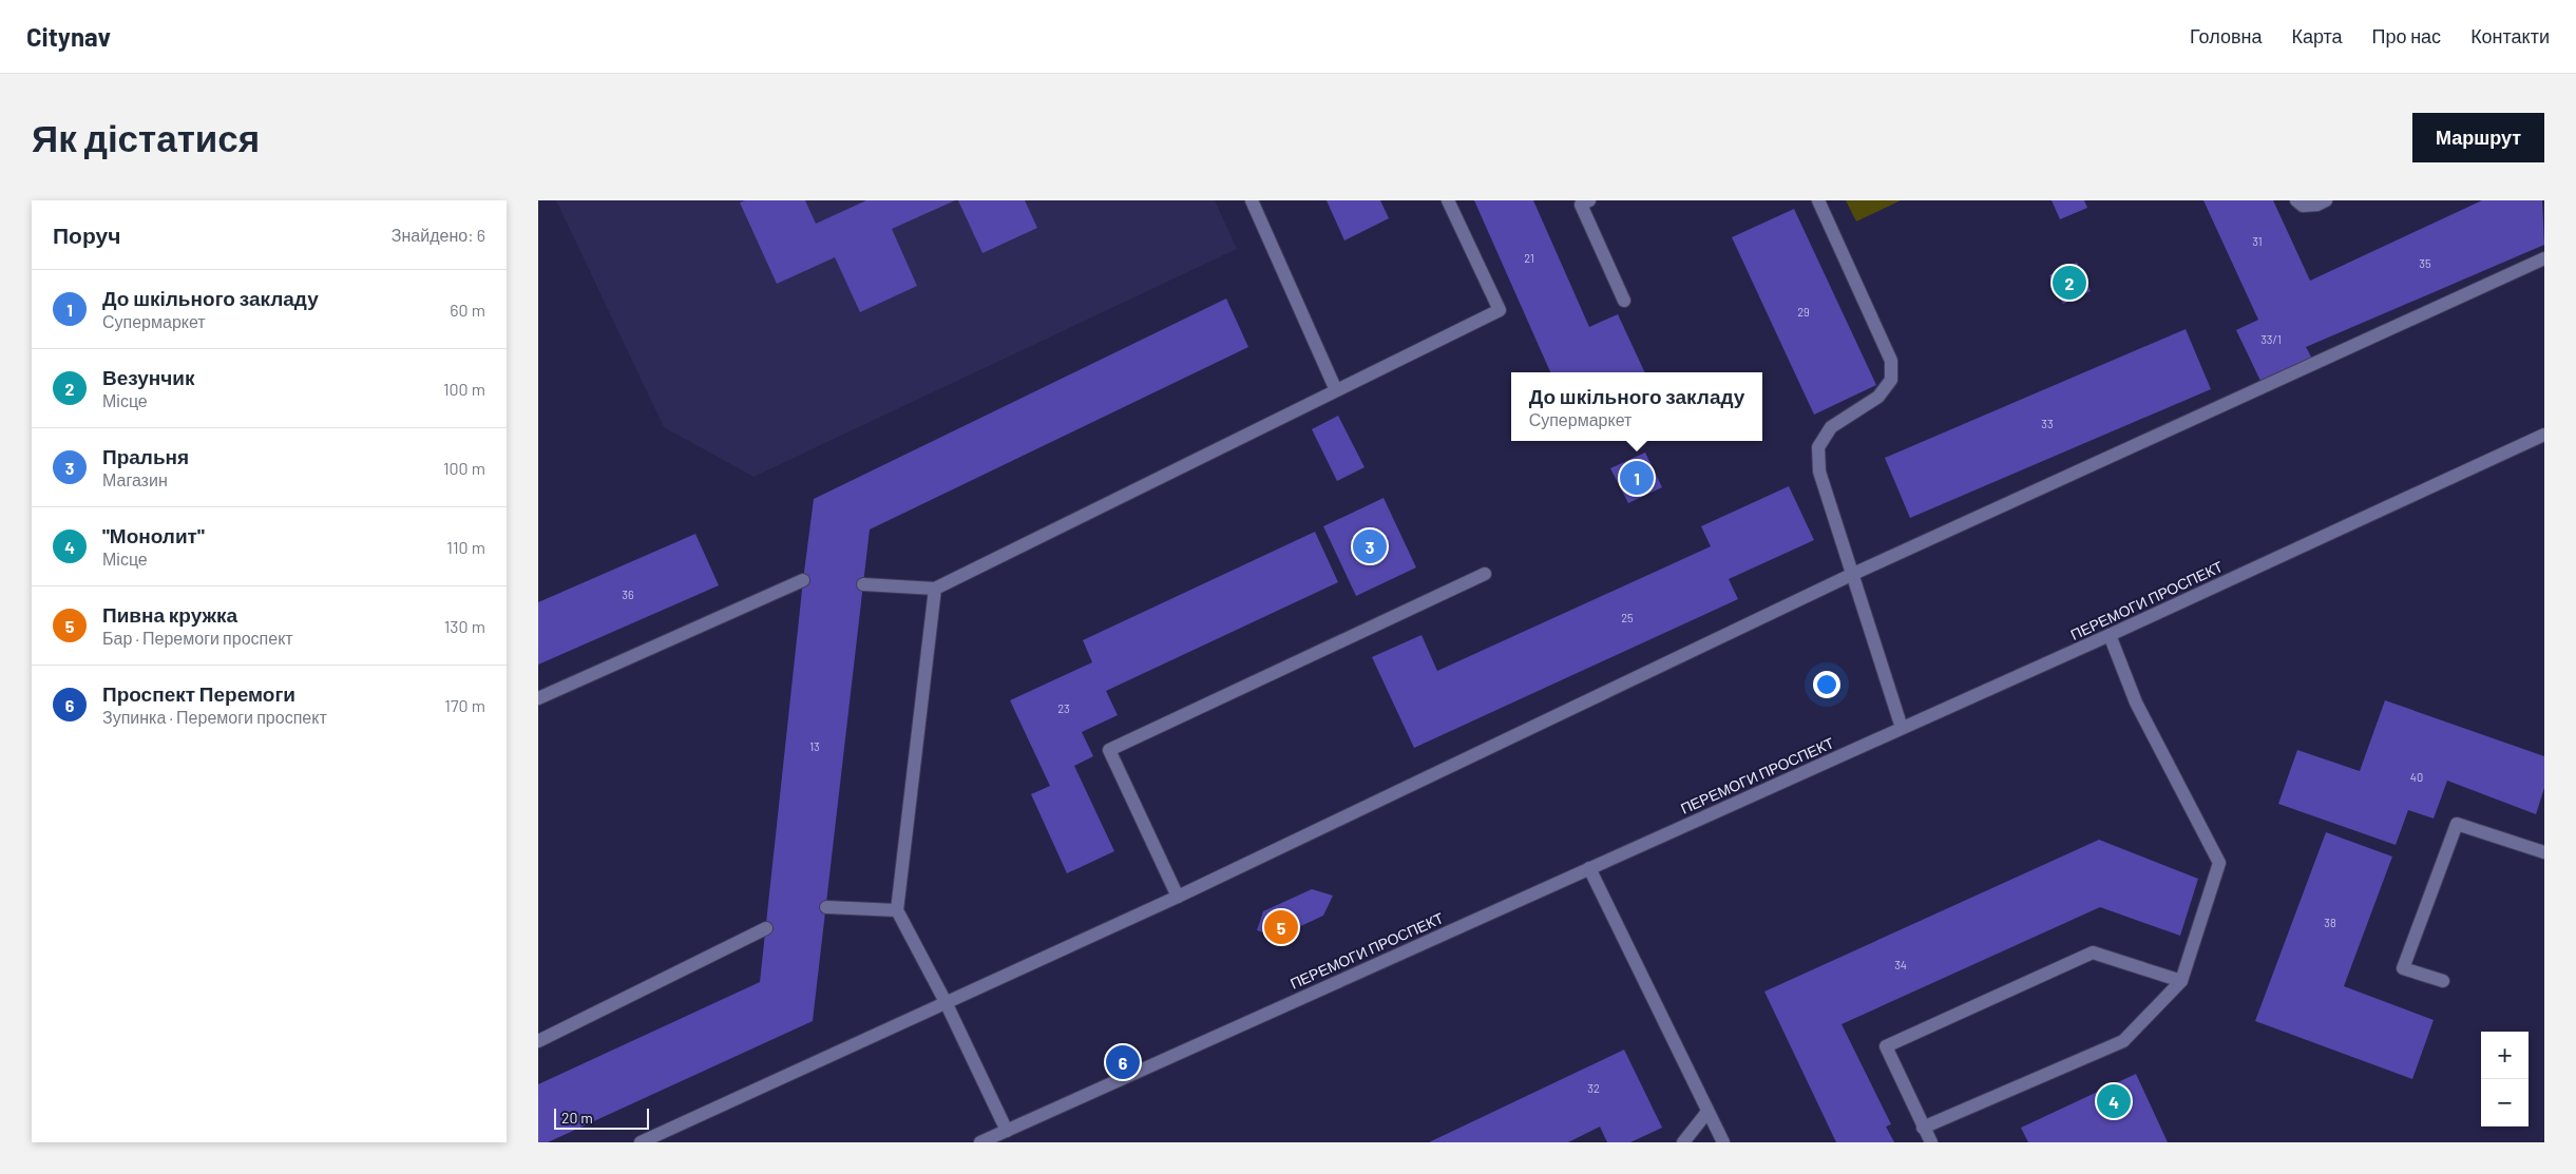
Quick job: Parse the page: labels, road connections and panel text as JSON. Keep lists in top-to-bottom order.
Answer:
{
  "streets": {
    "street": ["ПЕРЕМОГИ ПРОСПЕКТ"]
  },
  "house_numbers": [
    "31",
    "21",
    "35",
    "29",
    "33/1",
    "33",
    "36",
    "25",
    "23",
    "13",
    "40",
    "38",
    "34",
    "32"
  ],
  "scale_bar": "20 m",
  "page": {
    "header": "Citynav",
    "nav": [
      "Головна",
      "Карта",
      "Про нас",
      "Контакти"
    ],
    "buttons": "Маршрут",
    "title": "Як дістатися",
    "heading": ["Поруч", "Знайдено: 6"],
    "pins": [
      "2",
      "1",
      "3",
      "5",
      "6",
      "4"
    ],
    "list": [
      {
        "mark": "1",
        "name": "До шкільного закладу",
        "note": "Супермаркет",
        "value": "60 m"
      },
      {
        "mark": "2",
        "name": "Везунчик",
        "note": "Місце",
        "value": "100 m"
      },
      {
        "mark": "3",
        "name": "Пральня",
        "note": "Магазин",
        "value": "100 m"
      },
      {
        "mark": "4",
        "name": "\"Монолит\"",
        "note": "Місце",
        "value": "110 m"
      },
      {
        "mark": "5",
        "name": "Пивна кружка",
        "note": "Бар · Перемоги проспект",
        "value": "130 m"
      },
      {
        "mark": "6",
        "name": "Проспект Перемоги",
        "note": "Зупинка · Перемоги проспект",
        "value": "170 m"
      }
    ],
    "popup": ["До шкільного закладу", "Супермаркет"],
    "map_buttons": ["+", "−"],
    "scale": "20 m"
  }
}
